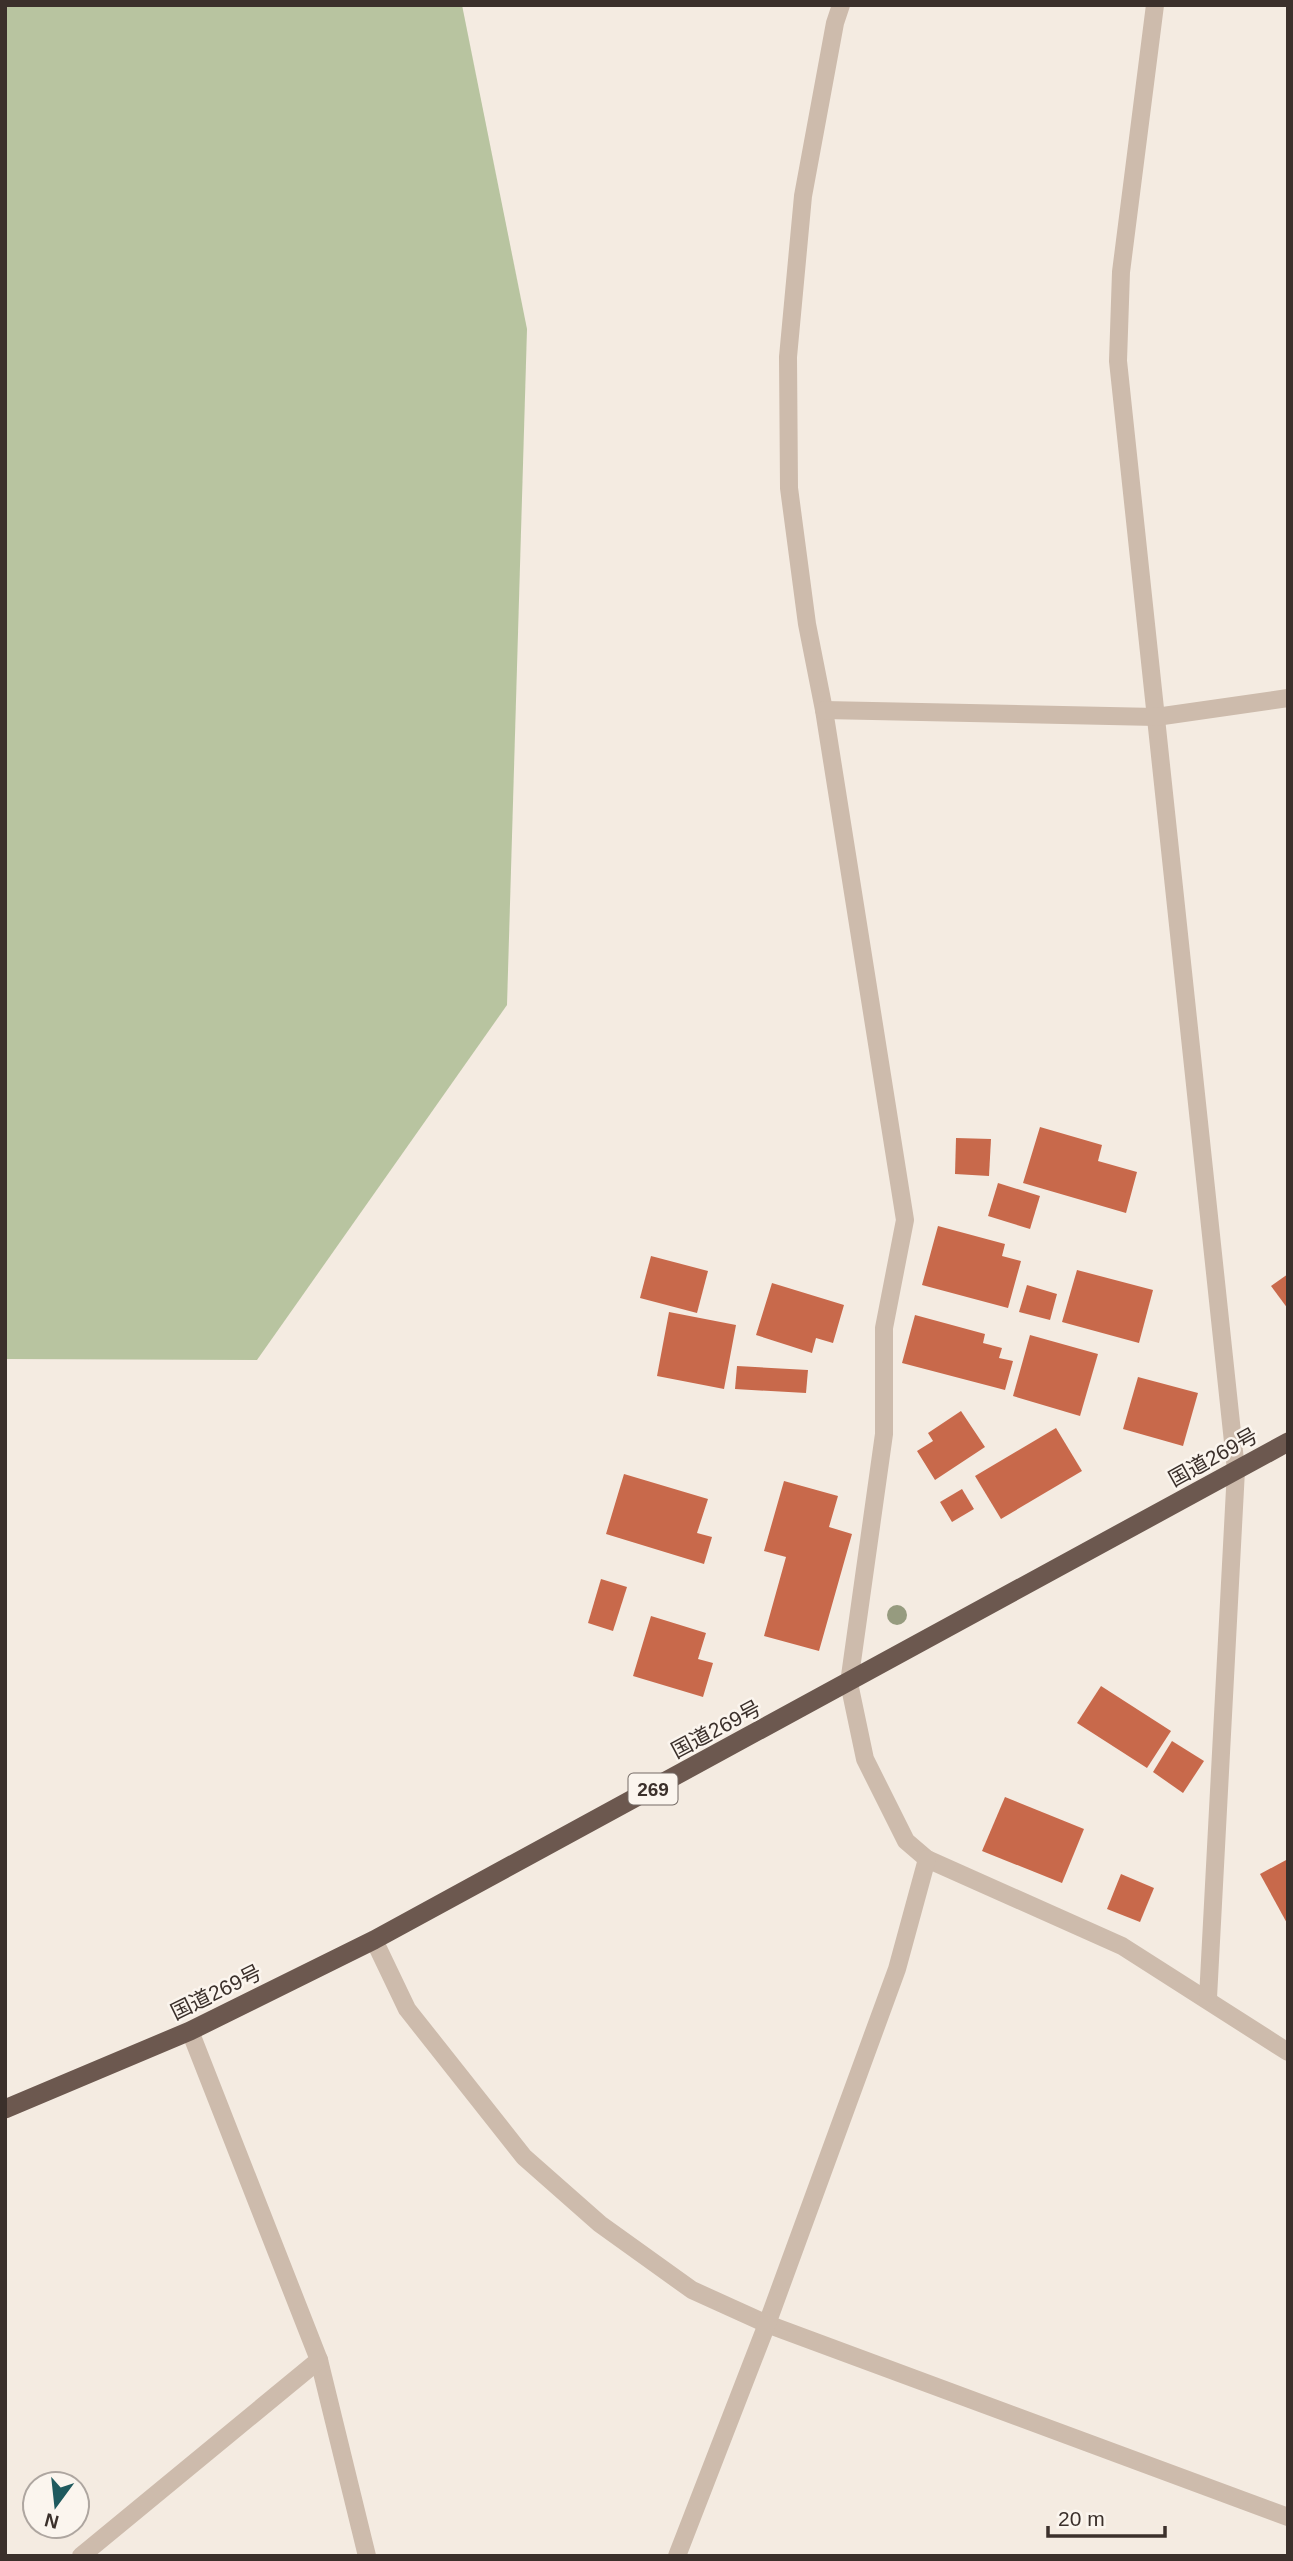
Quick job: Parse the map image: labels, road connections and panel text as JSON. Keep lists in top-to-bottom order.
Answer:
{
  "streets": {
    "highway": ["国道269号", "269"]
  },
  "scale_bar": "20 m",
  "north": "bottom"
}
